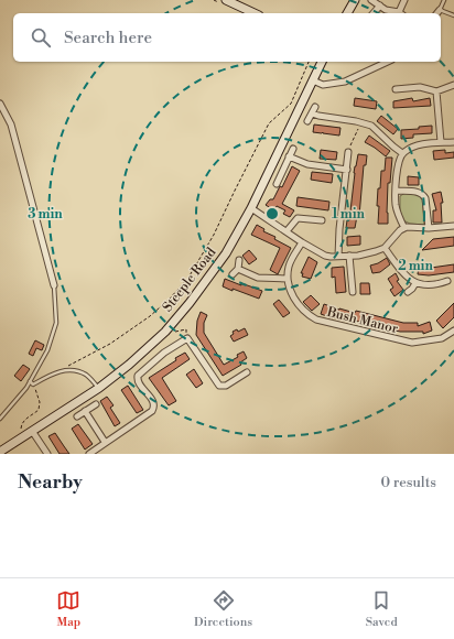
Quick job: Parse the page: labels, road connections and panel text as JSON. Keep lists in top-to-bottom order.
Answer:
{
  "streets": {
    "main road": ["Steeple Road"],
    "street": ["Bush Manor"]
  },
  "page": {
    "search": "Search here",
    "heading": ["Nearby", "0 results"],
    "nav": ["Map", "Directions", "Saved"]
  },
  "rings": ["1 min", "3 min", "2 min"]
}
